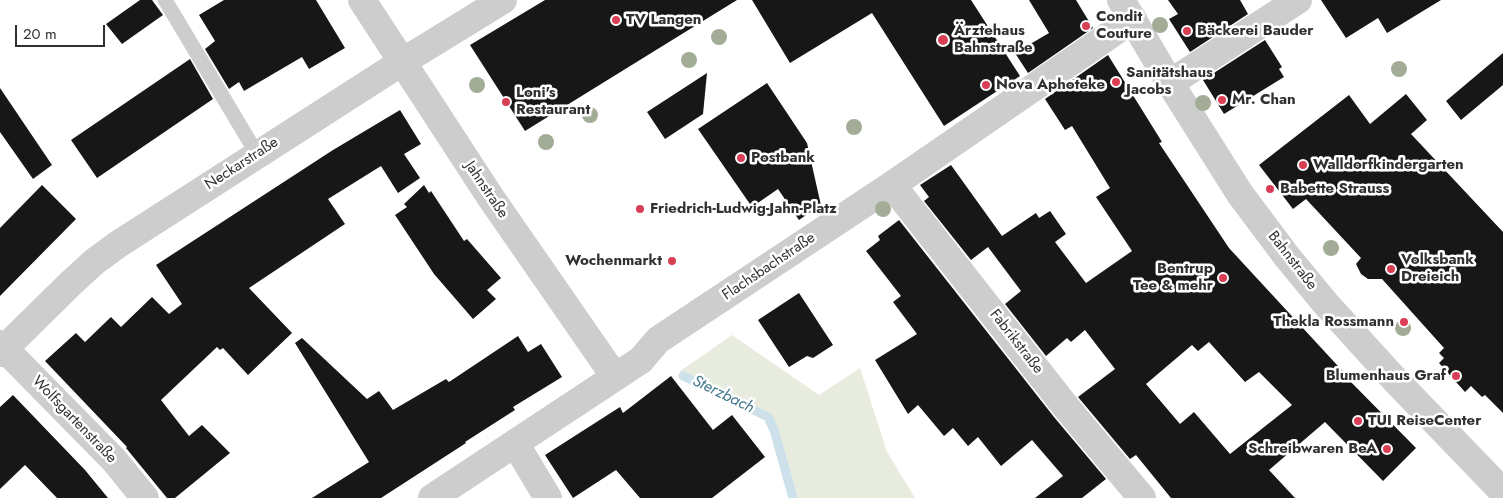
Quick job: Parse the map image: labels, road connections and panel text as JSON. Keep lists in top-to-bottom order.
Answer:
{
  "streets": {
    "street": [
      "Neckarstraße",
      "Jahnstraße",
      "Bahnstraße",
      "Flachsbachstraße",
      "Fabrikstraße",
      "Wolfsgartenstraße"
    ]
  },
  "crossings": [
    ["Neckarstraße", "Jahnstraße"],
    ["Neckarstraße", "Wolfsgartenstraße"],
    ["Jahnstraße", "Flachsbachstraße"],
    ["Bahnstraße", "Flachsbachstraße"],
    ["Flachsbachstraße", "Fabrikstraße"]
  ],
  "water": ["Sterzbach"],
  "places": [
    "TV Langen",
    "Condit Couture",
    "Bäckerei Bauder",
    "Ärztehaus Bahnstraße",
    "Sanitätshaus Jacobs",
    "Nova Aphoteke",
    "Mr. Chan",
    "Loni's Restaurant",
    "Postbank",
    "Walldorfkindergarten",
    "Babette Strauss",
    "Friedrich-Ludwig-Jahn-Platz",
    "Wochenmarkt",
    "Volksbank Dreieich",
    "Bentrup Tee & mehr",
    "Thekla Rossmann",
    "Blumenhaus Graf",
    "TUI ReiseCenter",
    "Schreibwaren BeA"
  ],
  "scale_bar": "20 m"
}
